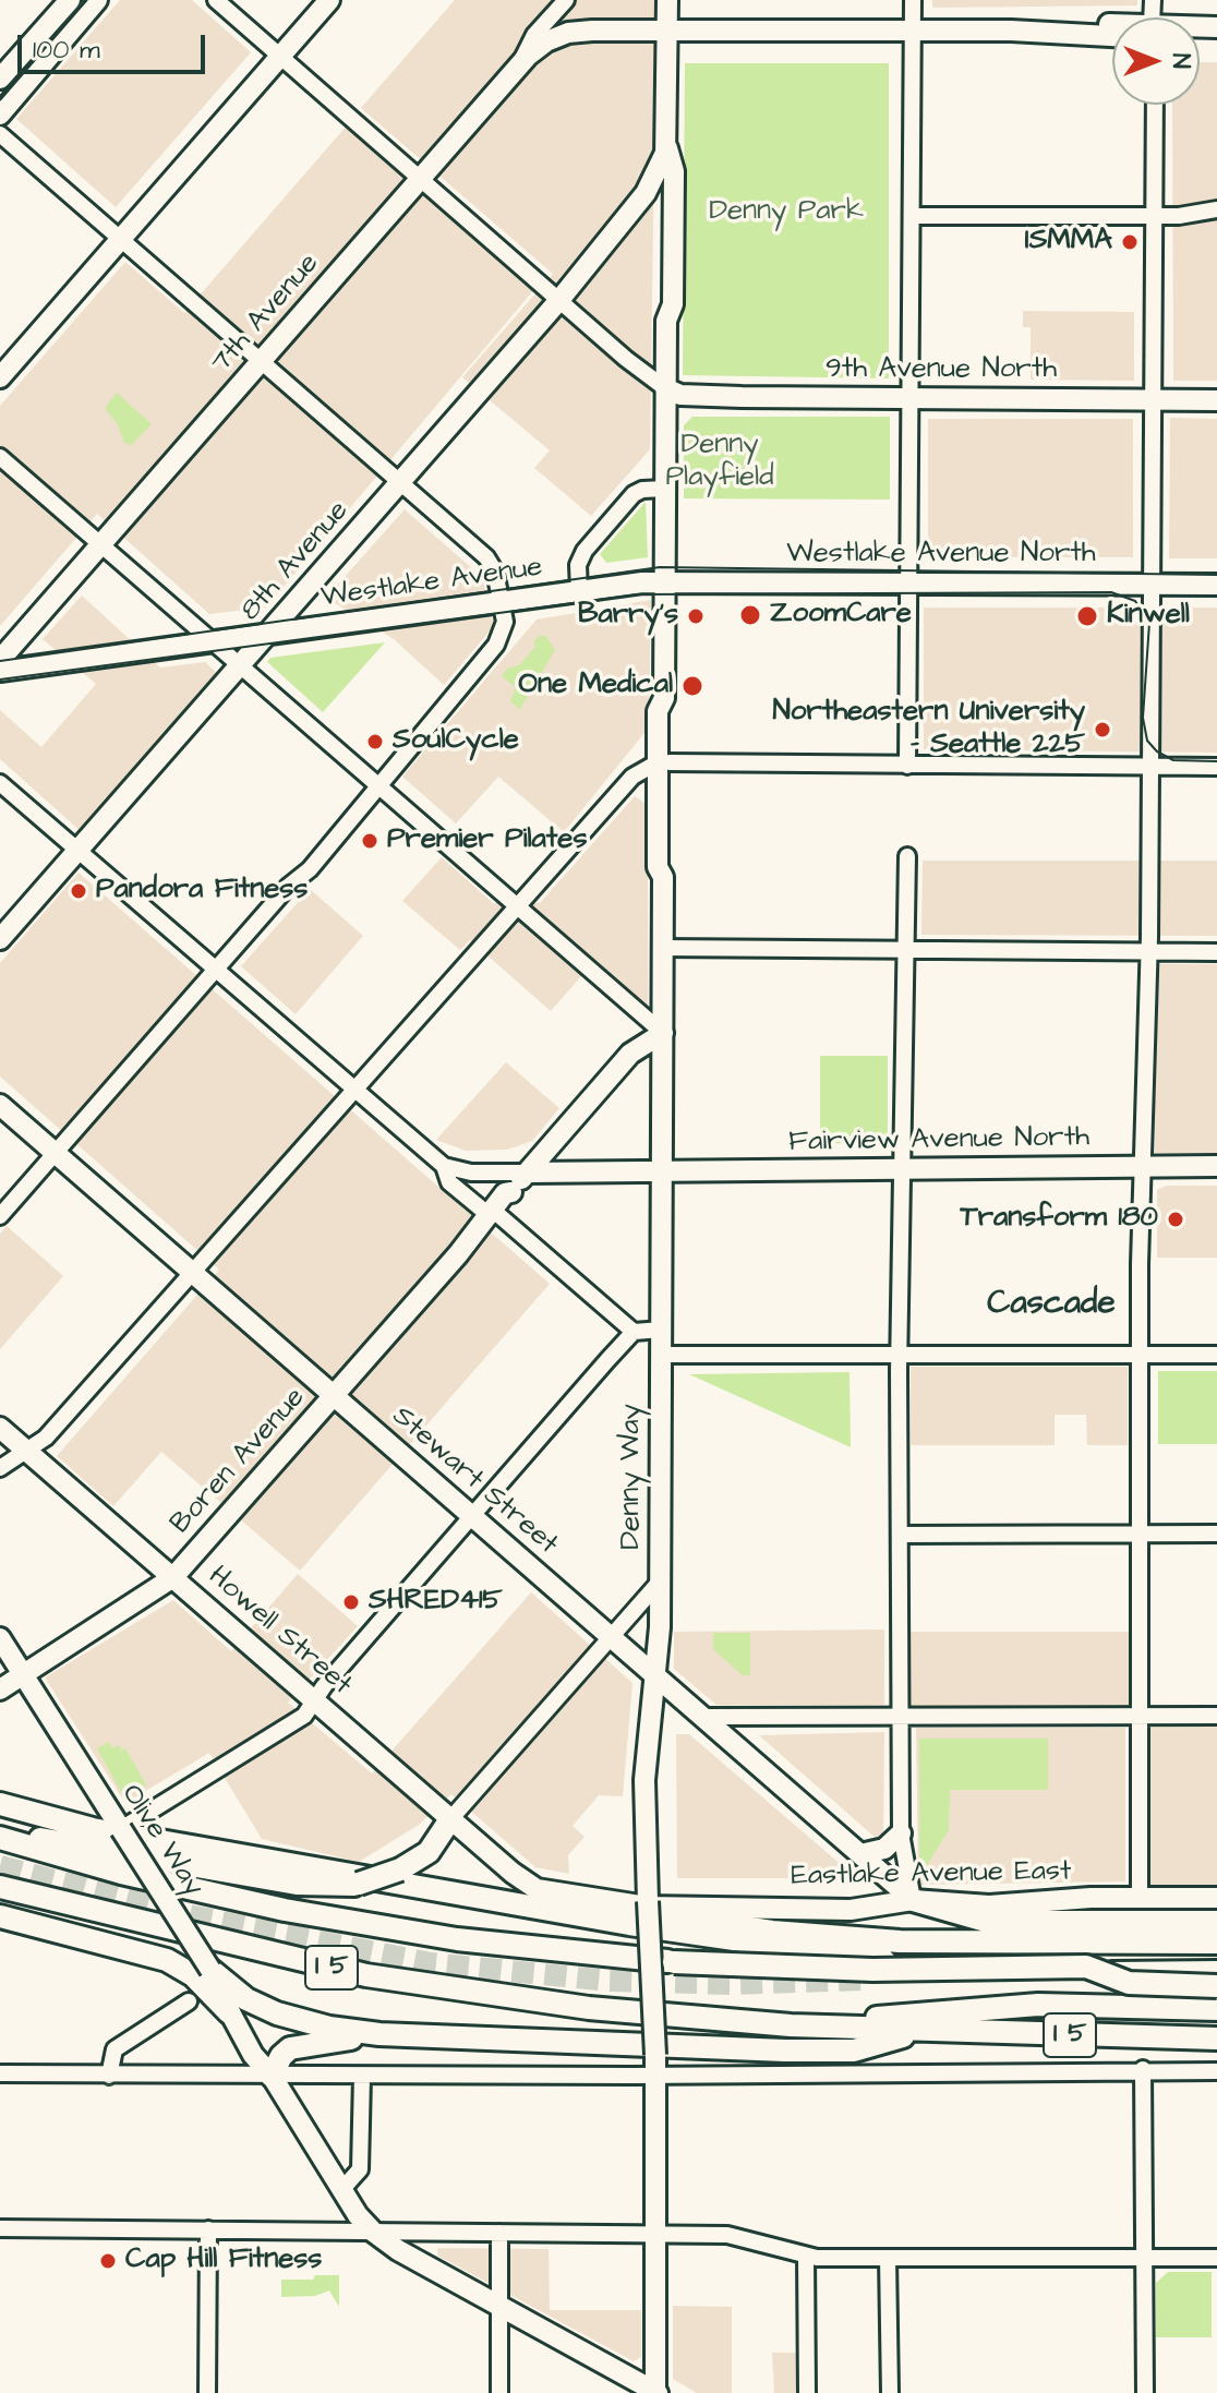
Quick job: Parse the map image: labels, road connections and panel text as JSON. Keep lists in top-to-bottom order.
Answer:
{
  "streets": {
    "highway": ["I 5"],
    "main road": [
      "7th Avenue",
      "9th Avenue North",
      "Westlake Avenue North",
      "8th Avenue",
      "Westlake Avenue",
      "Fairview Avenue North",
      "Boren Avenue",
      "Denny Way",
      "Stewart Street",
      "Howell Street",
      "Olive Way",
      "Eastlake Avenue East"
    ]
  },
  "crossings": [
    ["9th Avenue North", "Denny Way"],
    ["Westlake Avenue North", "Westlake Avenue"],
    ["Westlake Avenue North", "Denny Way"],
    ["8th Avenue", "Westlake Avenue"],
    ["8th Avenue", "Denny Way"],
    ["Westlake Avenue", "Denny Way"],
    ["Fairview Avenue North", "Boren Avenue"],
    ["Fairview Avenue North", "Denny Way"],
    ["Boren Avenue", "Denny Way"],
    ["Boren Avenue", "Stewart Street"],
    ["Boren Avenue", "Howell Street"],
    ["Boren Avenue", "Olive Way"],
    ["Denny Way", "Stewart Street"],
    ["Stewart Street", "Eastlake Avenue East"],
    ["Howell Street", "Eastlake Avenue East"]
  ],
  "districts": ["Cascade"],
  "parks": ["Denny Park", "Denny Playfield"],
  "places": [
    "ISMMA",
    "ZoomCare",
    "Barry's",
    "Kinwell",
    "One Medical",
    "Northeastern University - Seattle 225",
    "SoulCycle",
    "Premier Pilates",
    "Pandora Fitness",
    "Transform 180",
    "SHRED415",
    "Cap Hill Fitness"
  ],
  "scale_bar": "100 m",
  "north": "right"
}
